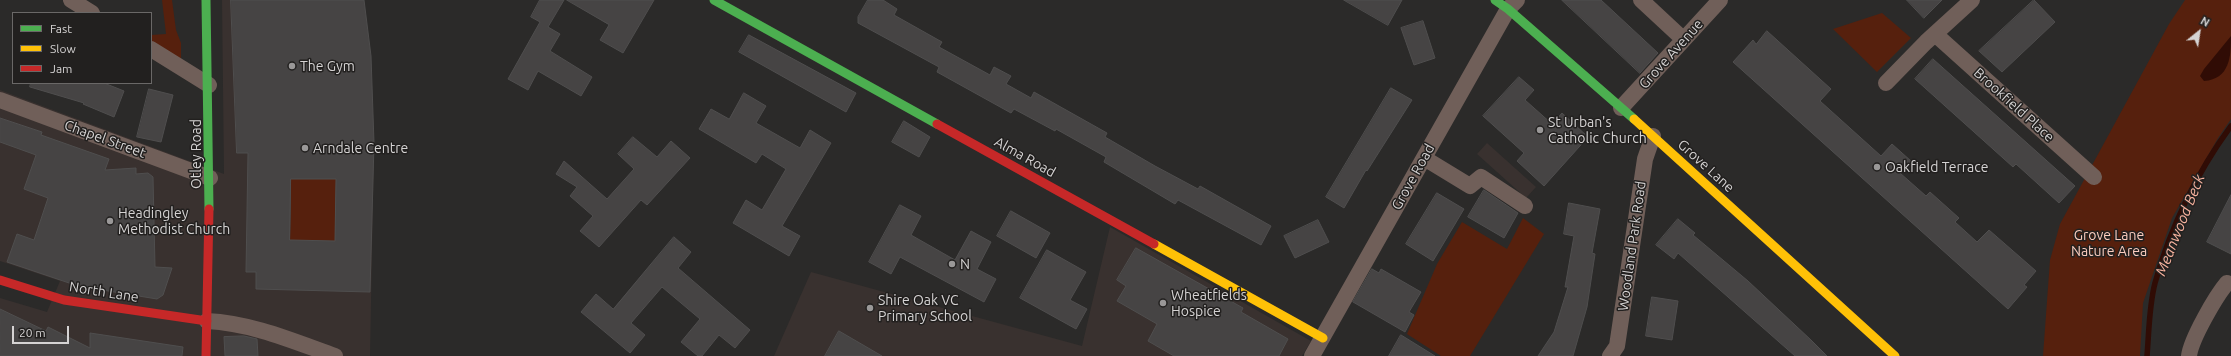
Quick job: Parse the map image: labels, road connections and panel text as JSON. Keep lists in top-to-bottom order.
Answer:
{
  "streets": {
    "main road": [
      "Otley Road",
      "Alma Road",
      "Grove Lane",
      "North Lane"
    ],
    "street": [
      "Grove Avenue",
      "Brookfield Place",
      "Chapel Street",
      "Grove Road",
      "Woodland Park Road"
    ]
  },
  "crossings": [
    ["Grove Avenue", "Grove Lane"],
    ["Chapel Street", "Otley Road"],
    ["Otley Road", "North Lane"],
    ["Alma Road", "Grove Road"],
    ["Grove Lane", "Grove Road"],
    ["Grove Lane", "Woodland Park Road"]
  ],
  "water": ["Meanwood Beck"],
  "parks": ["Grove Lane Nature Area"],
  "places": [
    "The Gym",
    "St Urban's Catholic Church",
    "Arndale Centre",
    "Oakfield Terrace",
    "Headingley Methodist Church",
    "N",
    "Wheatfields Hospice",
    "Shire Oak VC Primary School"
  ],
  "legend": ["Fast", "Slow", "Jam"],
  "scale_bar": "20 m",
  "north": "top right"
}
